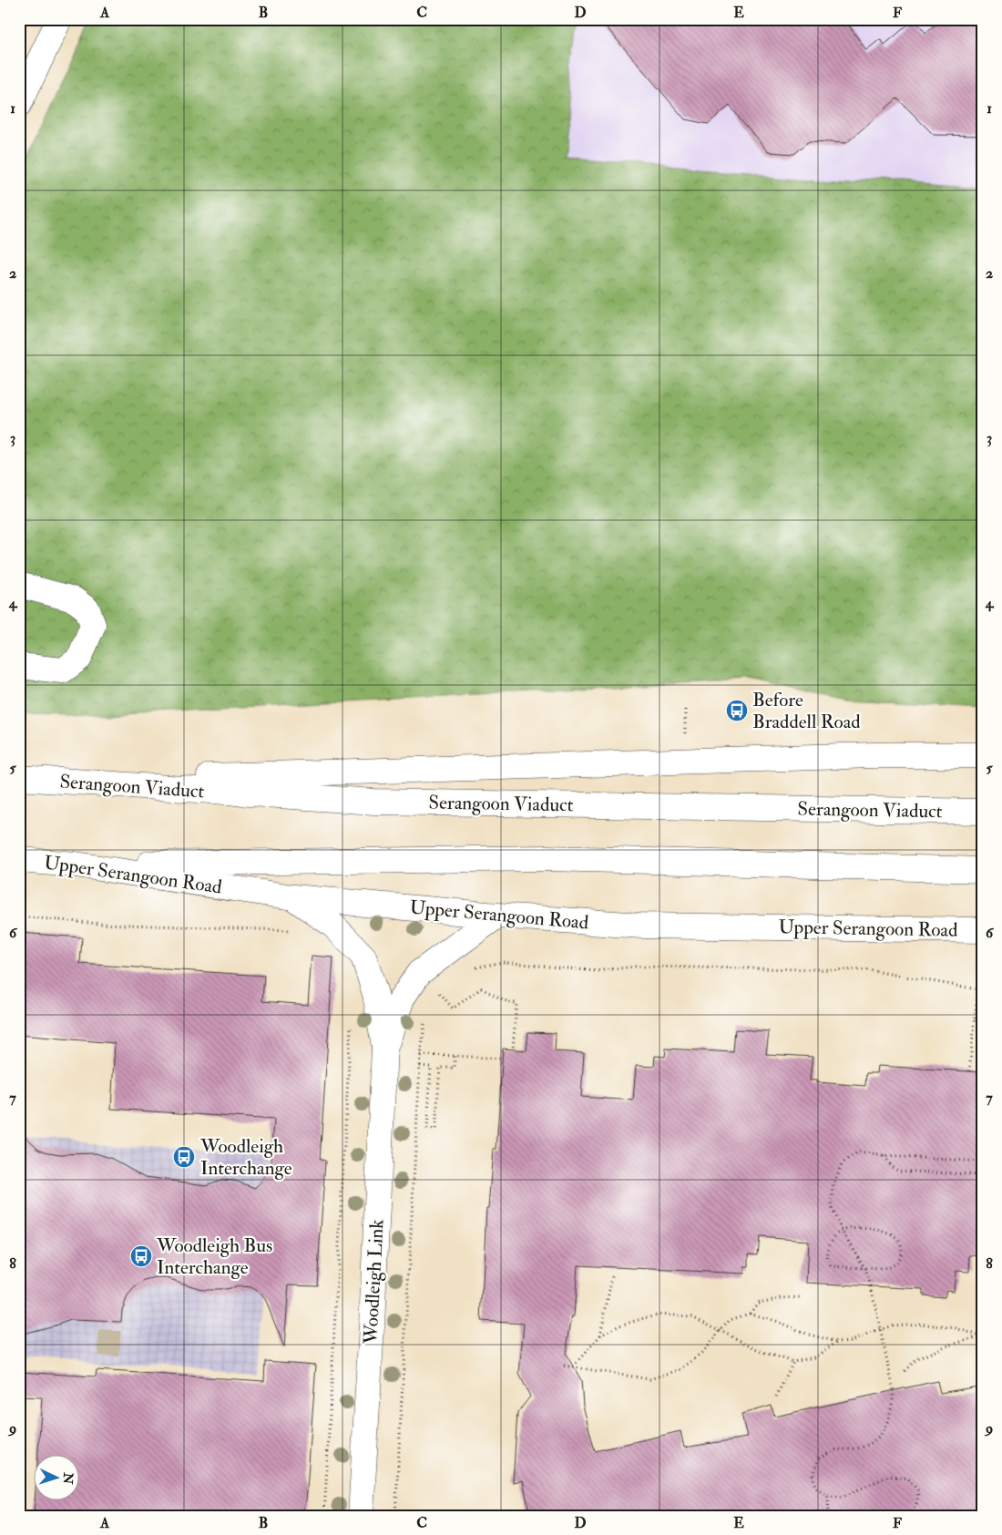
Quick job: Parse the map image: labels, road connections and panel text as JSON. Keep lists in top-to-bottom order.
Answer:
{
  "streets": {
    "main road": ["Serangoon Viaduct", "Upper Serangoon Road", "Woodleigh Link"]
  },
  "places": {
    "bus stop": ["Before Braddell Road", "Woodleigh Interchange", "Woodleigh Bus Interchange"]
  },
  "north": "right",
  "grid": {
    "columns": [
      "A",
      "B",
      "C",
      "D",
      "E",
      "F"
    ],
    "rows": [
      "1",
      "2",
      "3",
      "4",
      "5",
      "6",
      "7",
      "8",
      "9"
    ]
  }
}
